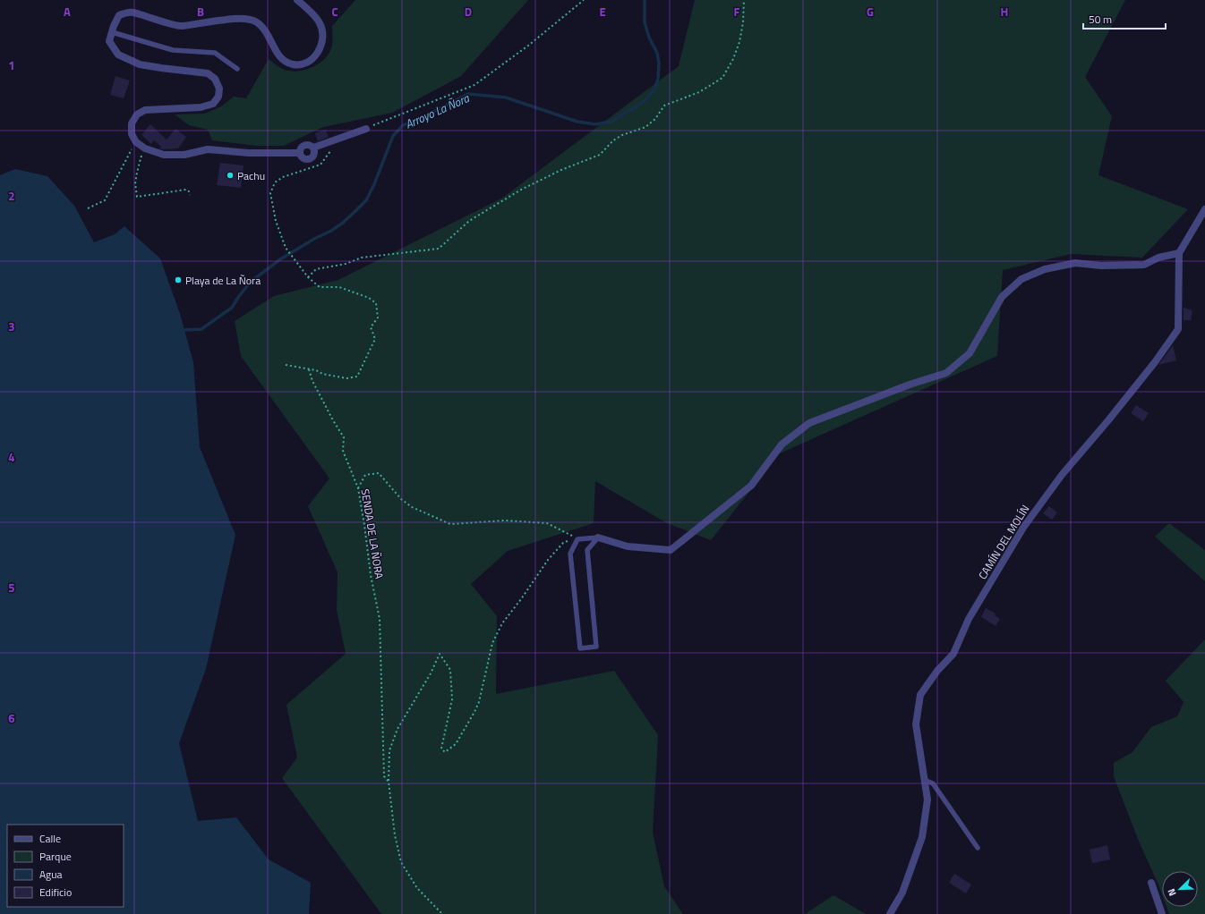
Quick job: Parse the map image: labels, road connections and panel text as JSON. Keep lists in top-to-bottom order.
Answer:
{
  "streets": {
    "street": ["CAMÍN DEL MOLÍN"],
    "path": ["SENDA DE LA ÑORA"]
  },
  "water": ["Arroyo La Ñora"],
  "places": ["Pachu", "Playa de La Ñora"],
  "legend": [
    "Calle",
    "Parque",
    "Agua",
    "Edificio"
  ],
  "scale_bar": "50 m",
  "north": "bottom left",
  "grid": {
    "columns": [
      "A",
      "B",
      "C",
      "D",
      "E",
      "F",
      "G",
      "H"
    ],
    "rows": [
      "1",
      "2",
      "3",
      "4",
      "5",
      "6"
    ]
  }
}
